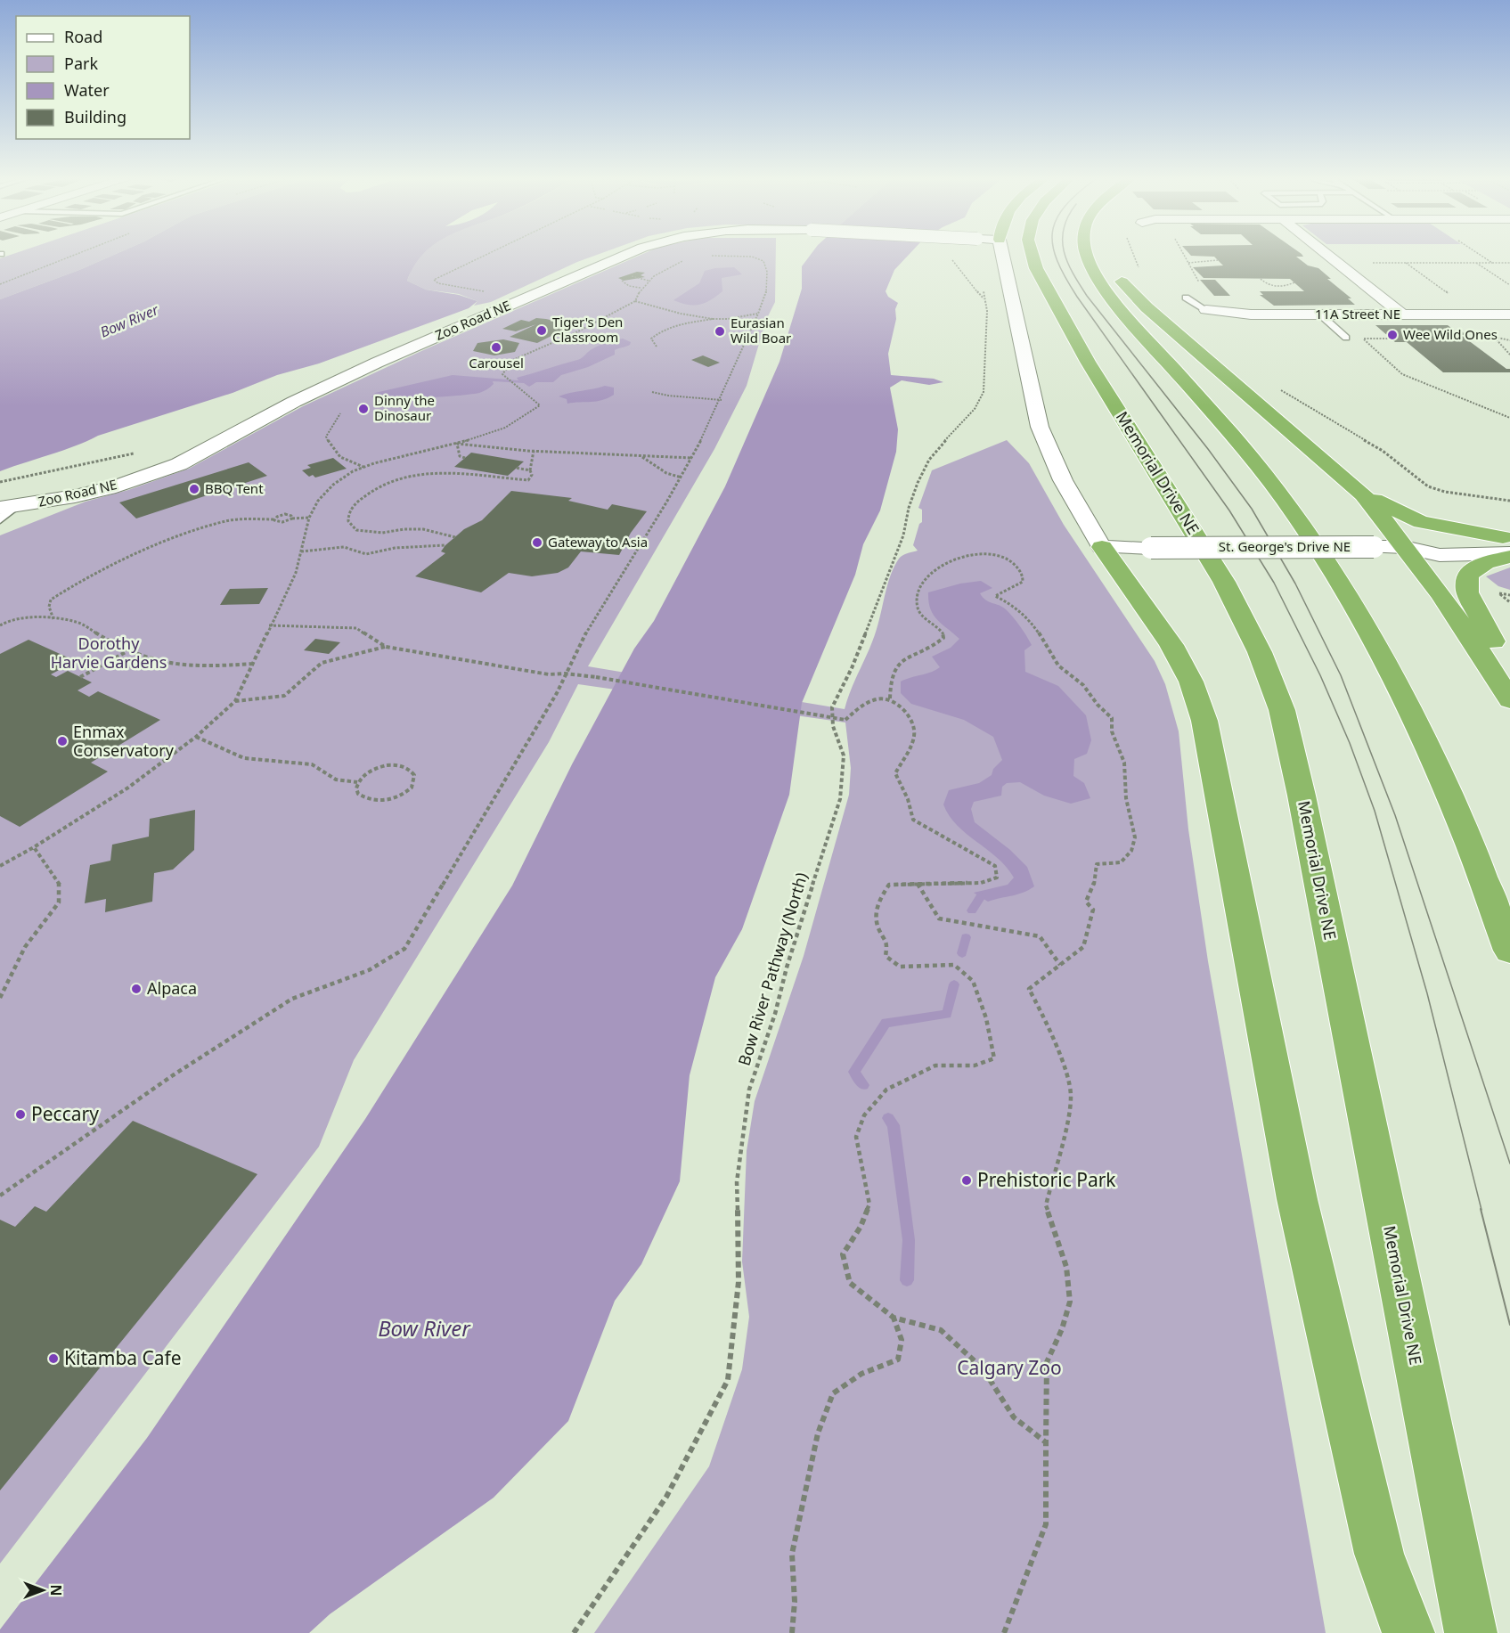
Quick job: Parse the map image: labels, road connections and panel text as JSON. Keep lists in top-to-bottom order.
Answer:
{
  "streets": {
    "highway": ["Memorial Drive NE"],
    "street": ["11A Street NE", "Zoo Road NE", "St. George's Drive NE"],
    "path": ["Bow River Pathway (North)"]
  },
  "water": ["Bow River"],
  "parks": ["Dorothy Harvie Gardens", "Calgary Zoo"],
  "places": [
    "Tiger's Den Classroom",
    "Eurasian Wild Boar",
    "Wee Wild Ones",
    "Carousel",
    "Dinny the Dinosaur",
    "BBQ Tent",
    "Gateway to Asia",
    "Enmax Conservatory",
    "Alpaca",
    "Peccary",
    "Prehistoric Park",
    "Kitamba Cafe"
  ],
  "legend": [
    "Road",
    "Park",
    "Water",
    "Building"
  ],
  "north": "right"
}
